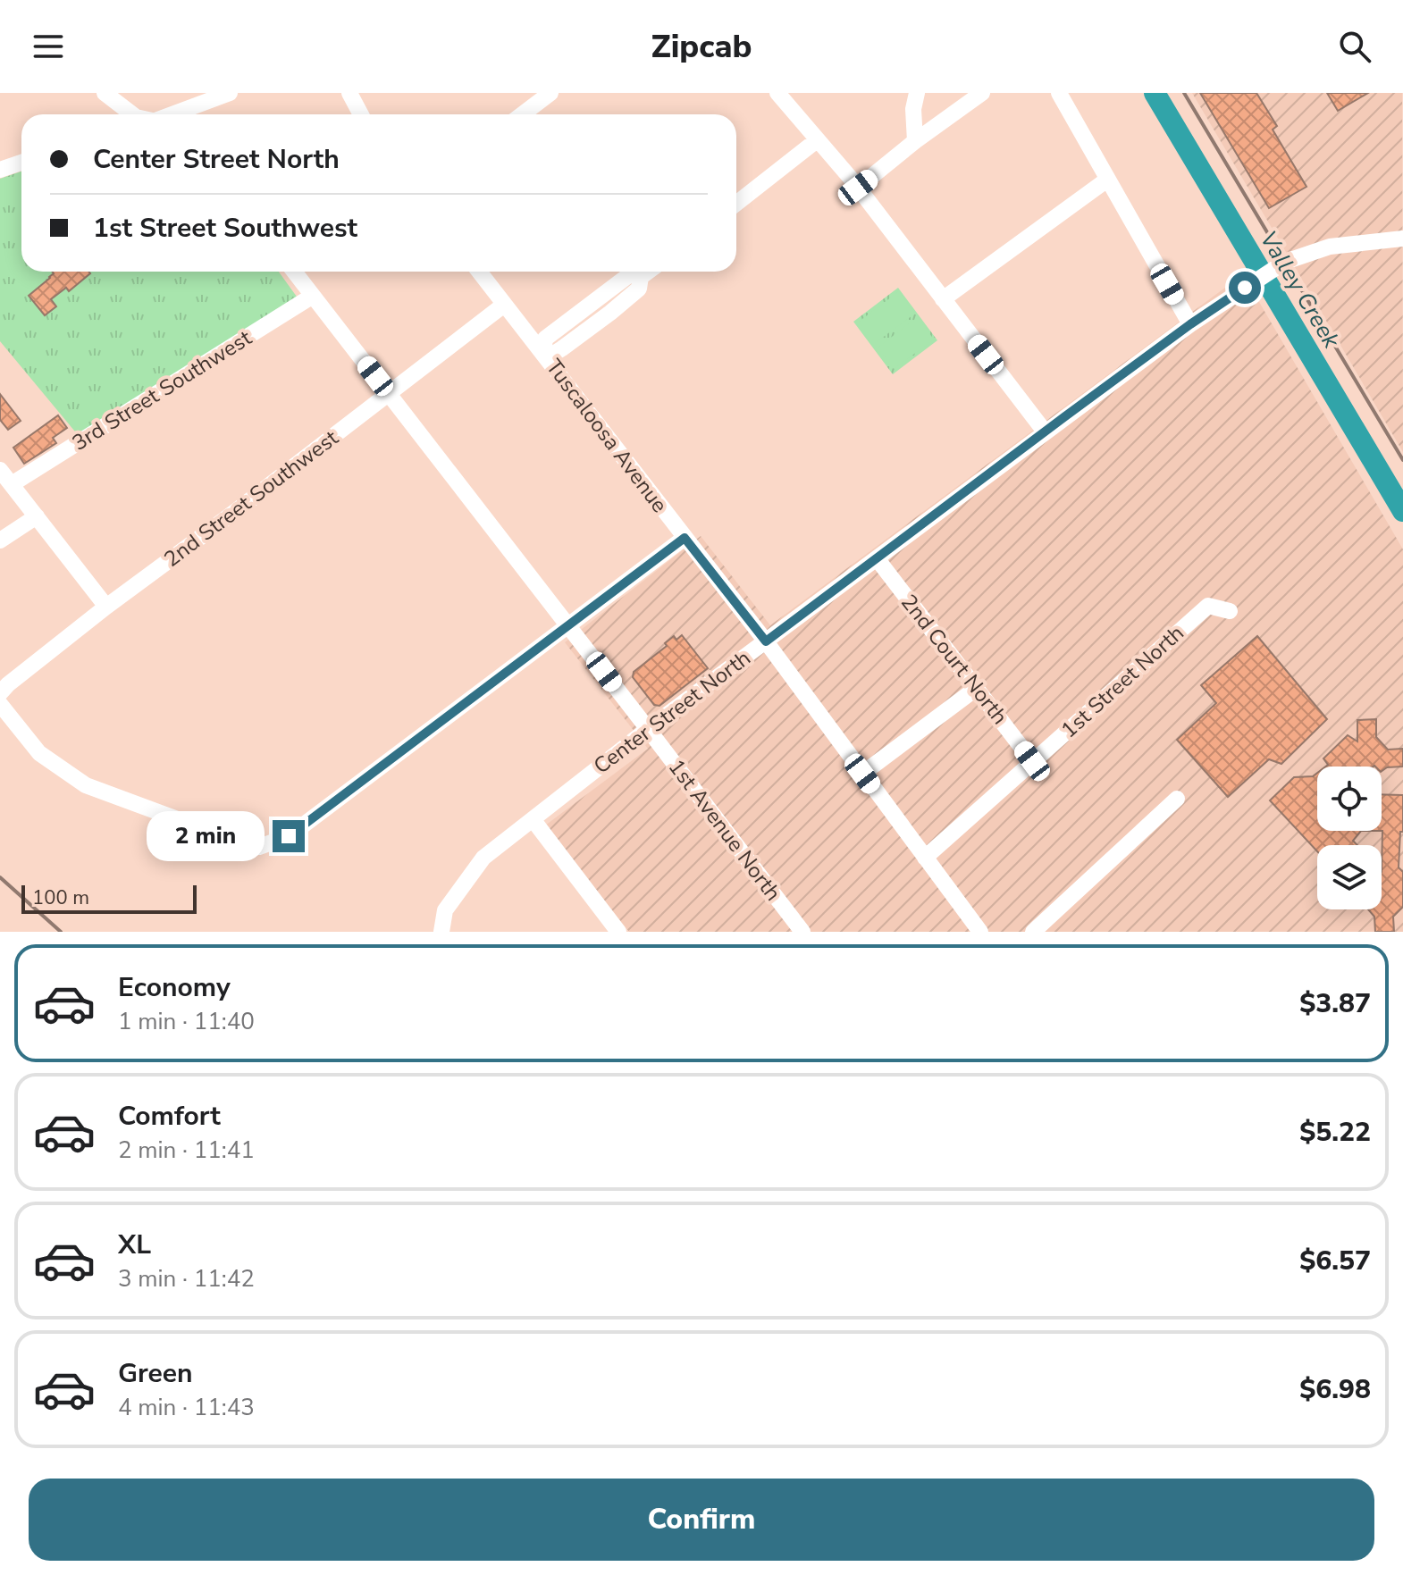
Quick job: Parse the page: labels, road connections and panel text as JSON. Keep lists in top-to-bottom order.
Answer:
{
  "streets": {
    "street": [
      "3rd Street Southwest",
      "Tuscaloosa Avenue",
      "2nd Street Southwest",
      "2nd Court North",
      "1st Street North",
      "Center Street North",
      "1st Avenue North"
    ]
  },
  "crossings": [
    ["3rd Street Southwest", "1st Avenue North"],
    ["Tuscaloosa Avenue", "2nd Street Southwest"],
    ["Tuscaloosa Avenue", "1st Street North"],
    ["Tuscaloosa Avenue", "Center Street North"],
    ["2nd Street Southwest", "1st Avenue North"],
    ["2nd Court North", "1st Street North"],
    ["2nd Court North", "Center Street North"],
    ["Center Street North", "1st Avenue North"]
  ],
  "water": ["Valley Creek"],
  "scale_bar": "100 m",
  "page": {
    "header": "Zipcab",
    "banner": ["Center Street North", "1st Street Southwest"],
    "bubble": "2 min",
    "scale": "100 m",
    "list": [
      {
        "name": "Economy",
        "note": "1 min · 11:40",
        "value": "$3.87"
      },
      {
        "name": "Comfort",
        "note": "2 min · 11:41",
        "value": "$5.22"
      },
      {
        "name": "XL",
        "note": "3 min · 11:42",
        "value": "$6.57"
      },
      {
        "name": "Green",
        "note": "4 min · 11:43",
        "value": "$6.98"
      }
    ],
    "buttons": "Confirm"
  }
}
